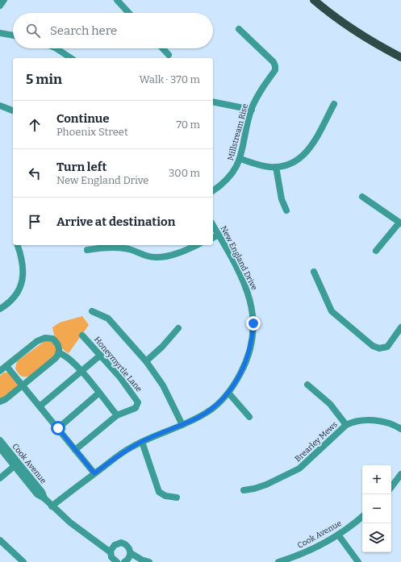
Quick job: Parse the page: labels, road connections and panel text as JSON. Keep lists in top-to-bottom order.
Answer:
{
  "streets": {
    "street": [
      "Millstream Rise",
      "New England Drive",
      "Honeymyrtle Lane",
      "Brearley Mews",
      "Cook Avenue"
    ]
  },
  "crossings": [
    ["New England Drive", "Cook Avenue"]
  ],
  "page": {
    "search": "Search here",
    "heading": ["5 min", "Walk · 370 m"],
    "list": [
      ["Continue", "Phoenix Street", "70 m"],
      ["Turn left", "New England Drive", "300 m"],
      "Arrive at destination"
    ],
    "map_buttons": ["+", "−"]
  }
}
